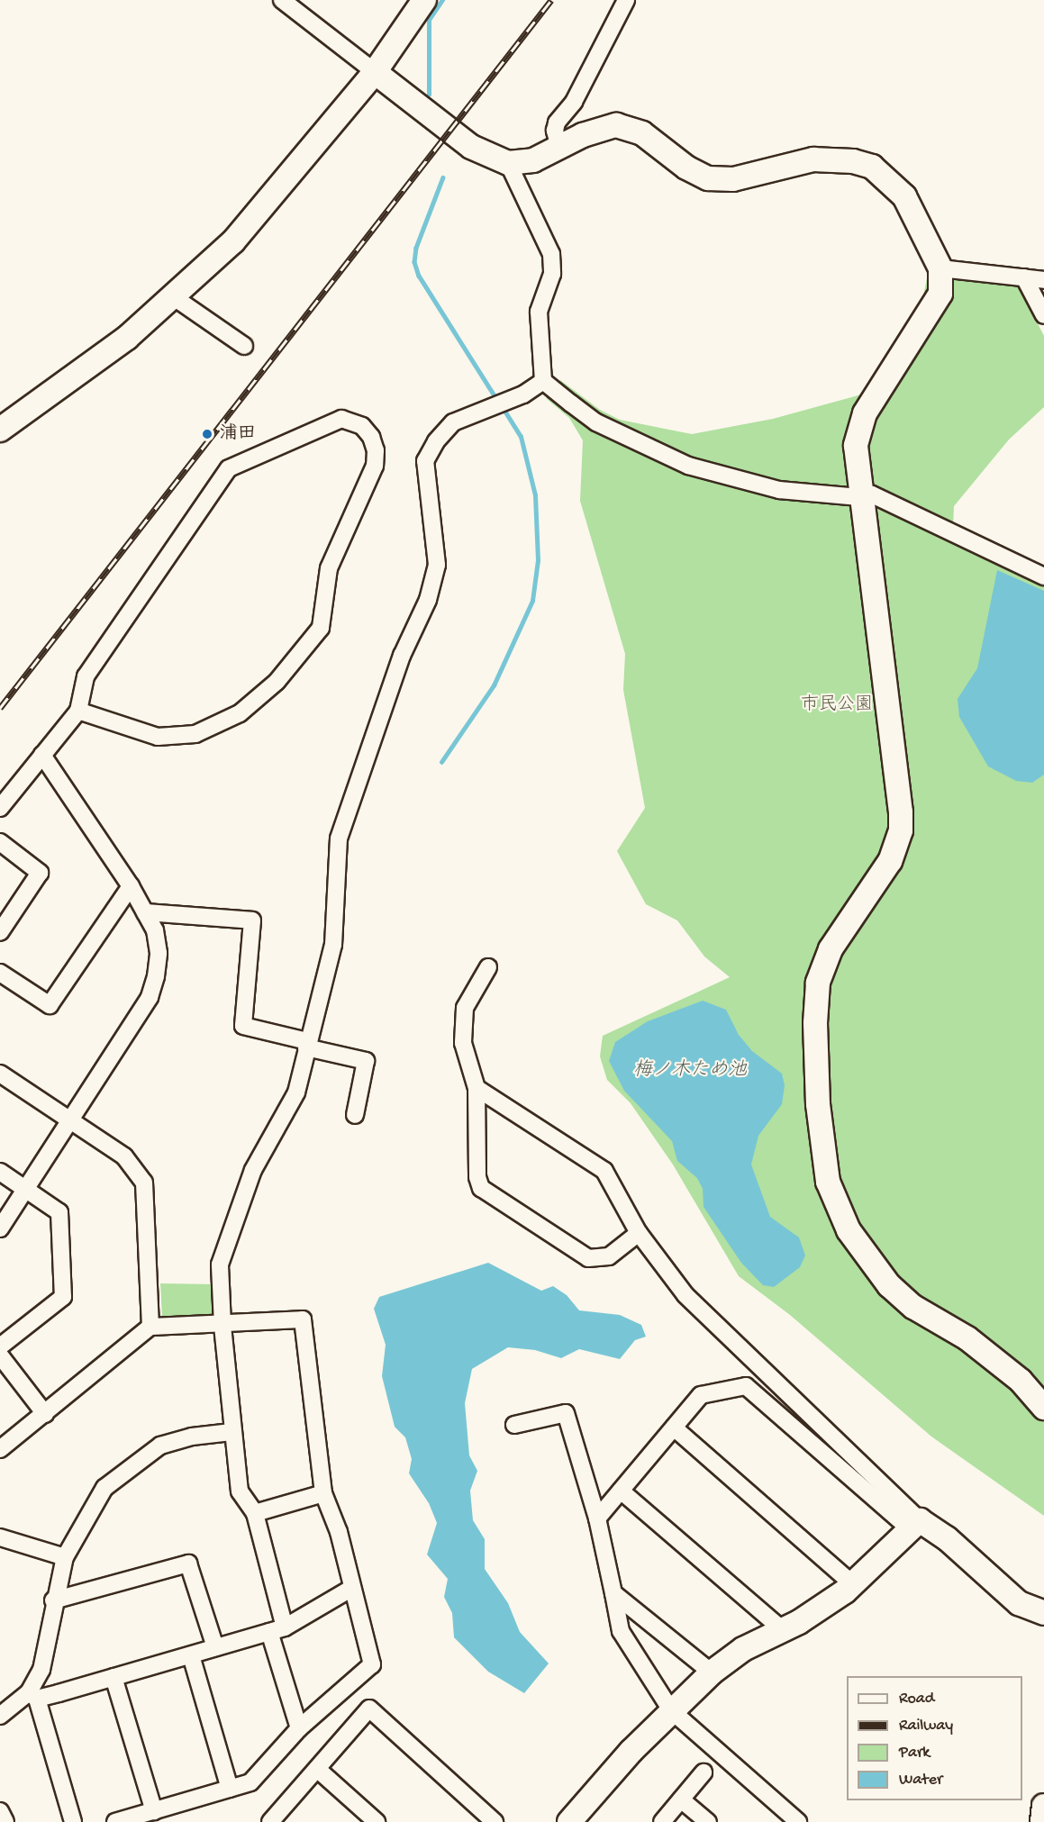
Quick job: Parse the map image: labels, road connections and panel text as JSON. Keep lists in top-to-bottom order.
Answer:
{
  "water": ["梅ノ木ため池"],
  "parks": ["市民公園"],
  "places": ["浦田"],
  "legend": [
    "Road",
    "Railway",
    "Park",
    "Water"
  ]
}
